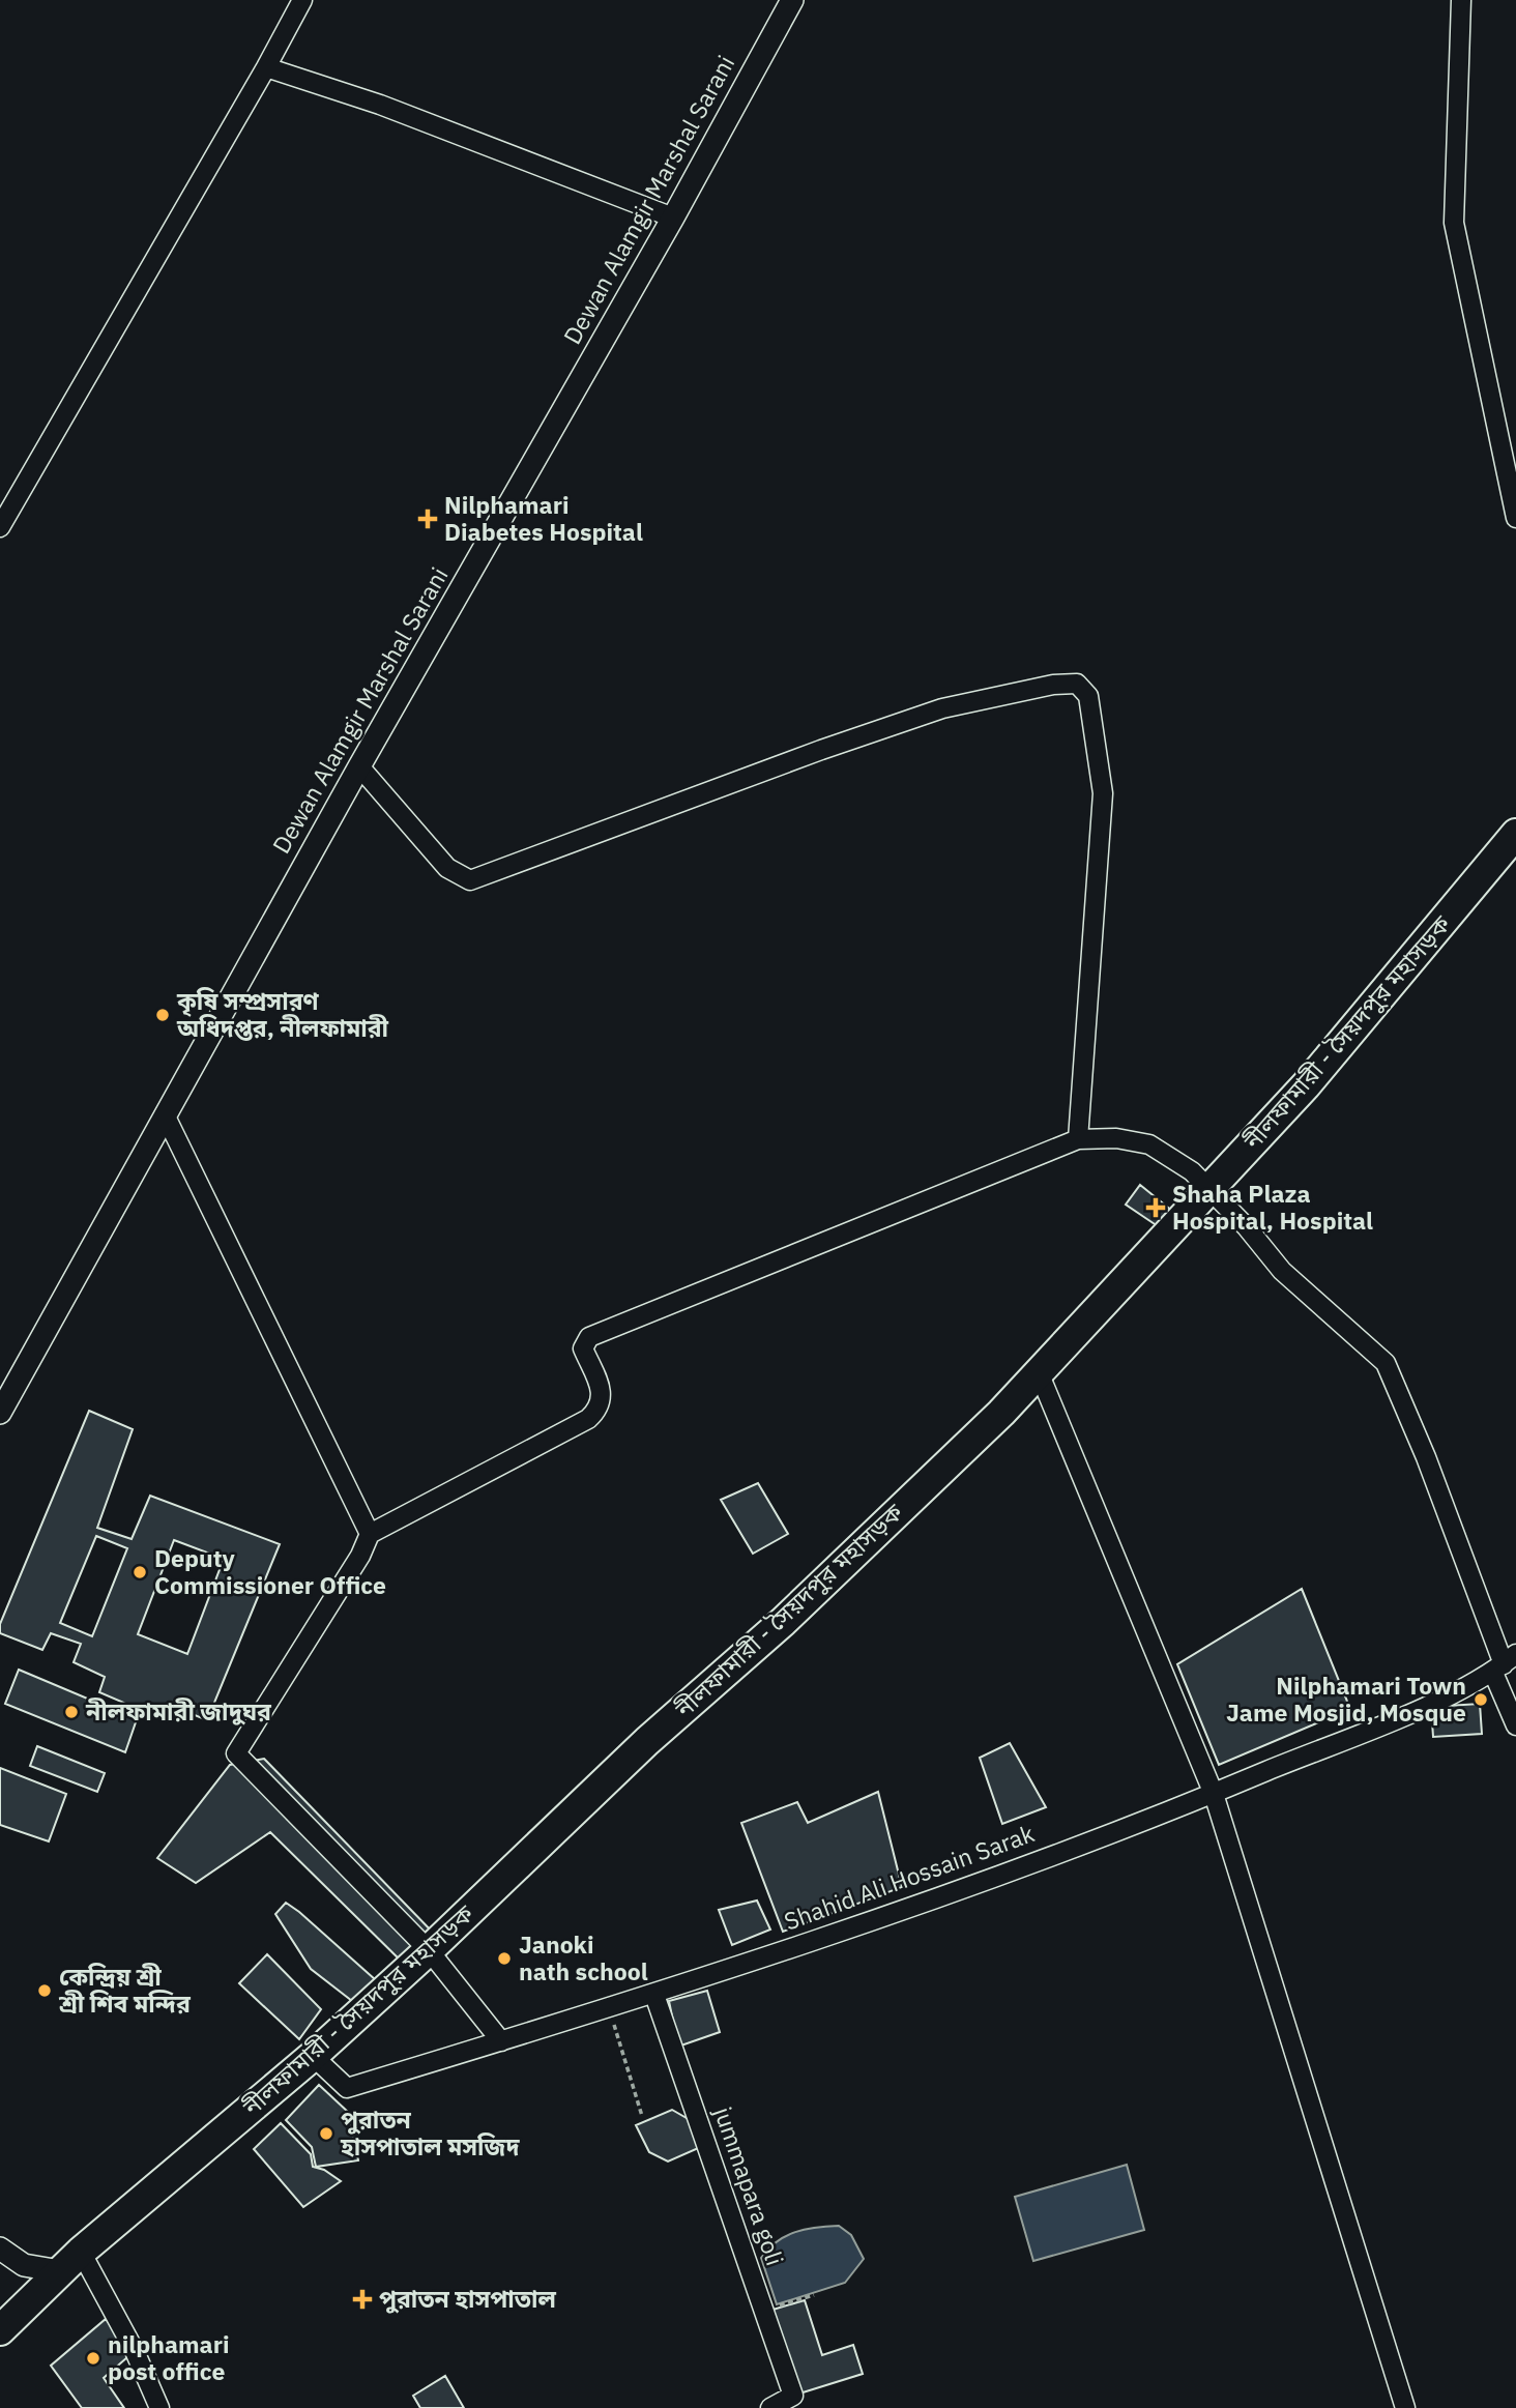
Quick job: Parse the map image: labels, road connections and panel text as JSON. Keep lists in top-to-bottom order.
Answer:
{
  "streets": {
    "main road": ["নীলফামারী - সৈয়দপুর মহাসড়ক"],
    "street": ["Dewan Alamgir Marshal Sarani", "Shahid Ali Hossain Sarak", "jummapara goli"]
  },
  "crossings": [
    ["নীলফামারী - সৈয়দপুর মহাসড়ক", "Shahid Ali Hossain Sarak"],
    ["Shahid Ali Hossain Sarak", "jummapara goli"]
  ],
  "places": {
    "health": ["Nilphamari Diabetes Hospital", "Shaha Plaza Hospital, Hospital", "পুরাতন হাসপাতাল"],
    "other": [
      "কৃষি সম্প্রসারণ অধিদপ্তর, নীলফামারী",
      "Deputy Commissioner Office",
      "Nilphamari Town Jame Mosjid, Mosque",
      "নীলফামারী জাদুঘর",
      "Janoki nath school",
      "কেন্দ্রিয় শ্রী শ্রী শিব মন্দির",
      "পুরাতন হাসপাতাল মসজিদ",
      "nilphamari post office"
    ]
  }
}
